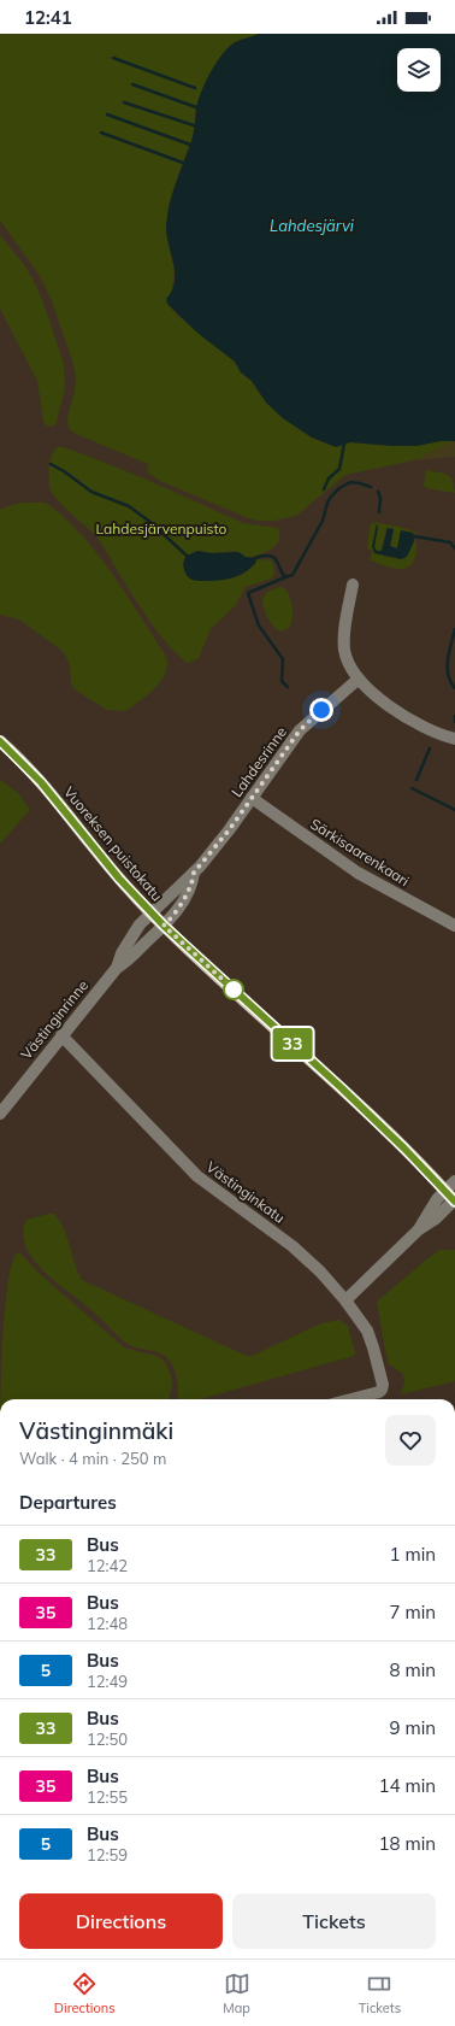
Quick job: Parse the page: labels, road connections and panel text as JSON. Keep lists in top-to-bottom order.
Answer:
{
  "streets": {
    "main road": ["Vuoreksen puistokatu"],
    "street": [
      "Lahdesrinne",
      "Särkisaarenkaari",
      "Västinginrinne",
      "Västinginkatu"
    ]
  },
  "crossings": [
    ["Lahdesrinne", "Vuoreksen puistokatu"],
    ["Lahdesrinne", "Särkisaarenkaari"],
    ["Lahdesrinne", "Västinginrinne"],
    ["Vuoreksen puistokatu", "Västinginrinne"],
    ["Västinginrinne", "Västinginkatu"]
  ],
  "water": ["Lahdesjärvi"],
  "parks": ["Lahdesjärvenpuisto"],
  "lines": ["bus line 33"],
  "page": {
    "status": "12:41",
    "on_map": "33",
    "heading": [
      ["Västinginmäki", "Walk · 4 min · 250 m"],
      "Departures"
    ],
    "list": [
      {
        "mark": "33",
        "name": "Bus",
        "note": "12:42",
        "value": "1 min"
      },
      {
        "mark": "35",
        "name": "Bus",
        "note": "12:48",
        "value": "7 min"
      },
      {
        "mark": "5",
        "name": "Bus",
        "note": "12:49",
        "value": "8 min"
      },
      {
        "mark": "33",
        "name": "Bus",
        "note": "12:50",
        "value": "9 min"
      },
      {
        "mark": "35",
        "name": "Bus",
        "note": "12:55",
        "value": "14 min"
      },
      {
        "mark": "5",
        "name": "Bus",
        "note": "12:59",
        "value": "18 min"
      }
    ],
    "buttons": ["Directions", "Tickets"],
    "tabs": ["Directions", "Map", "Tickets"]
  }
}
